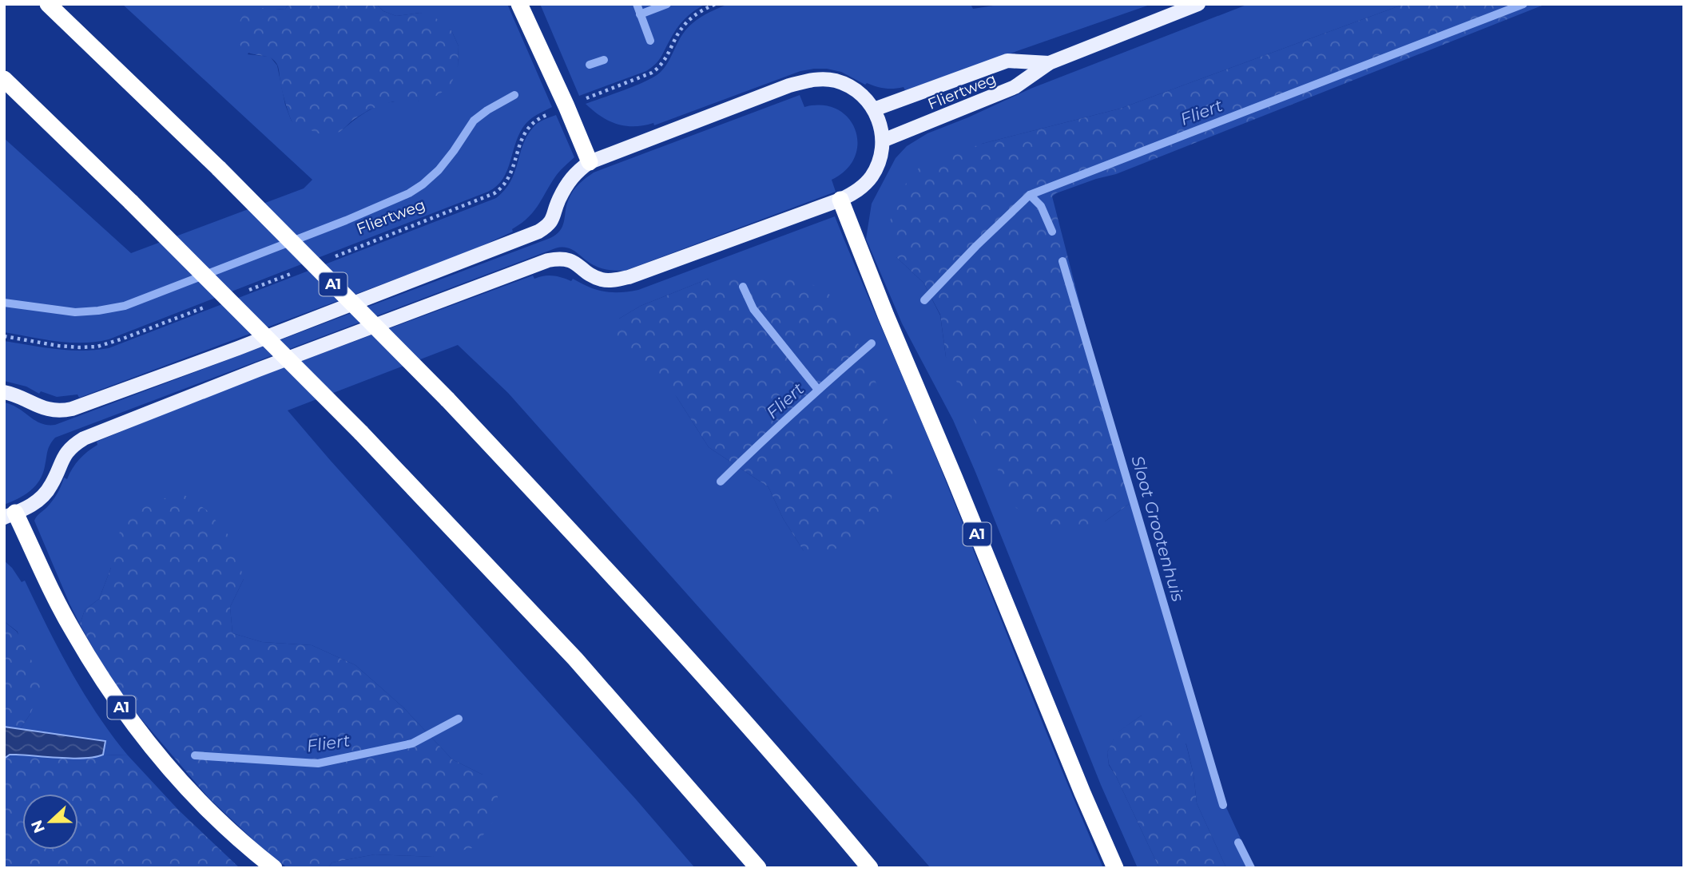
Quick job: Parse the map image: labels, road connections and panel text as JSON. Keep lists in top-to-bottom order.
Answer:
{
  "streets": {
    "highway": ["A1"],
    "main road": ["Fliertweg"]
  },
  "water": ["Fliert", "Sloot Grootenhuis"],
  "north": "left"
}
